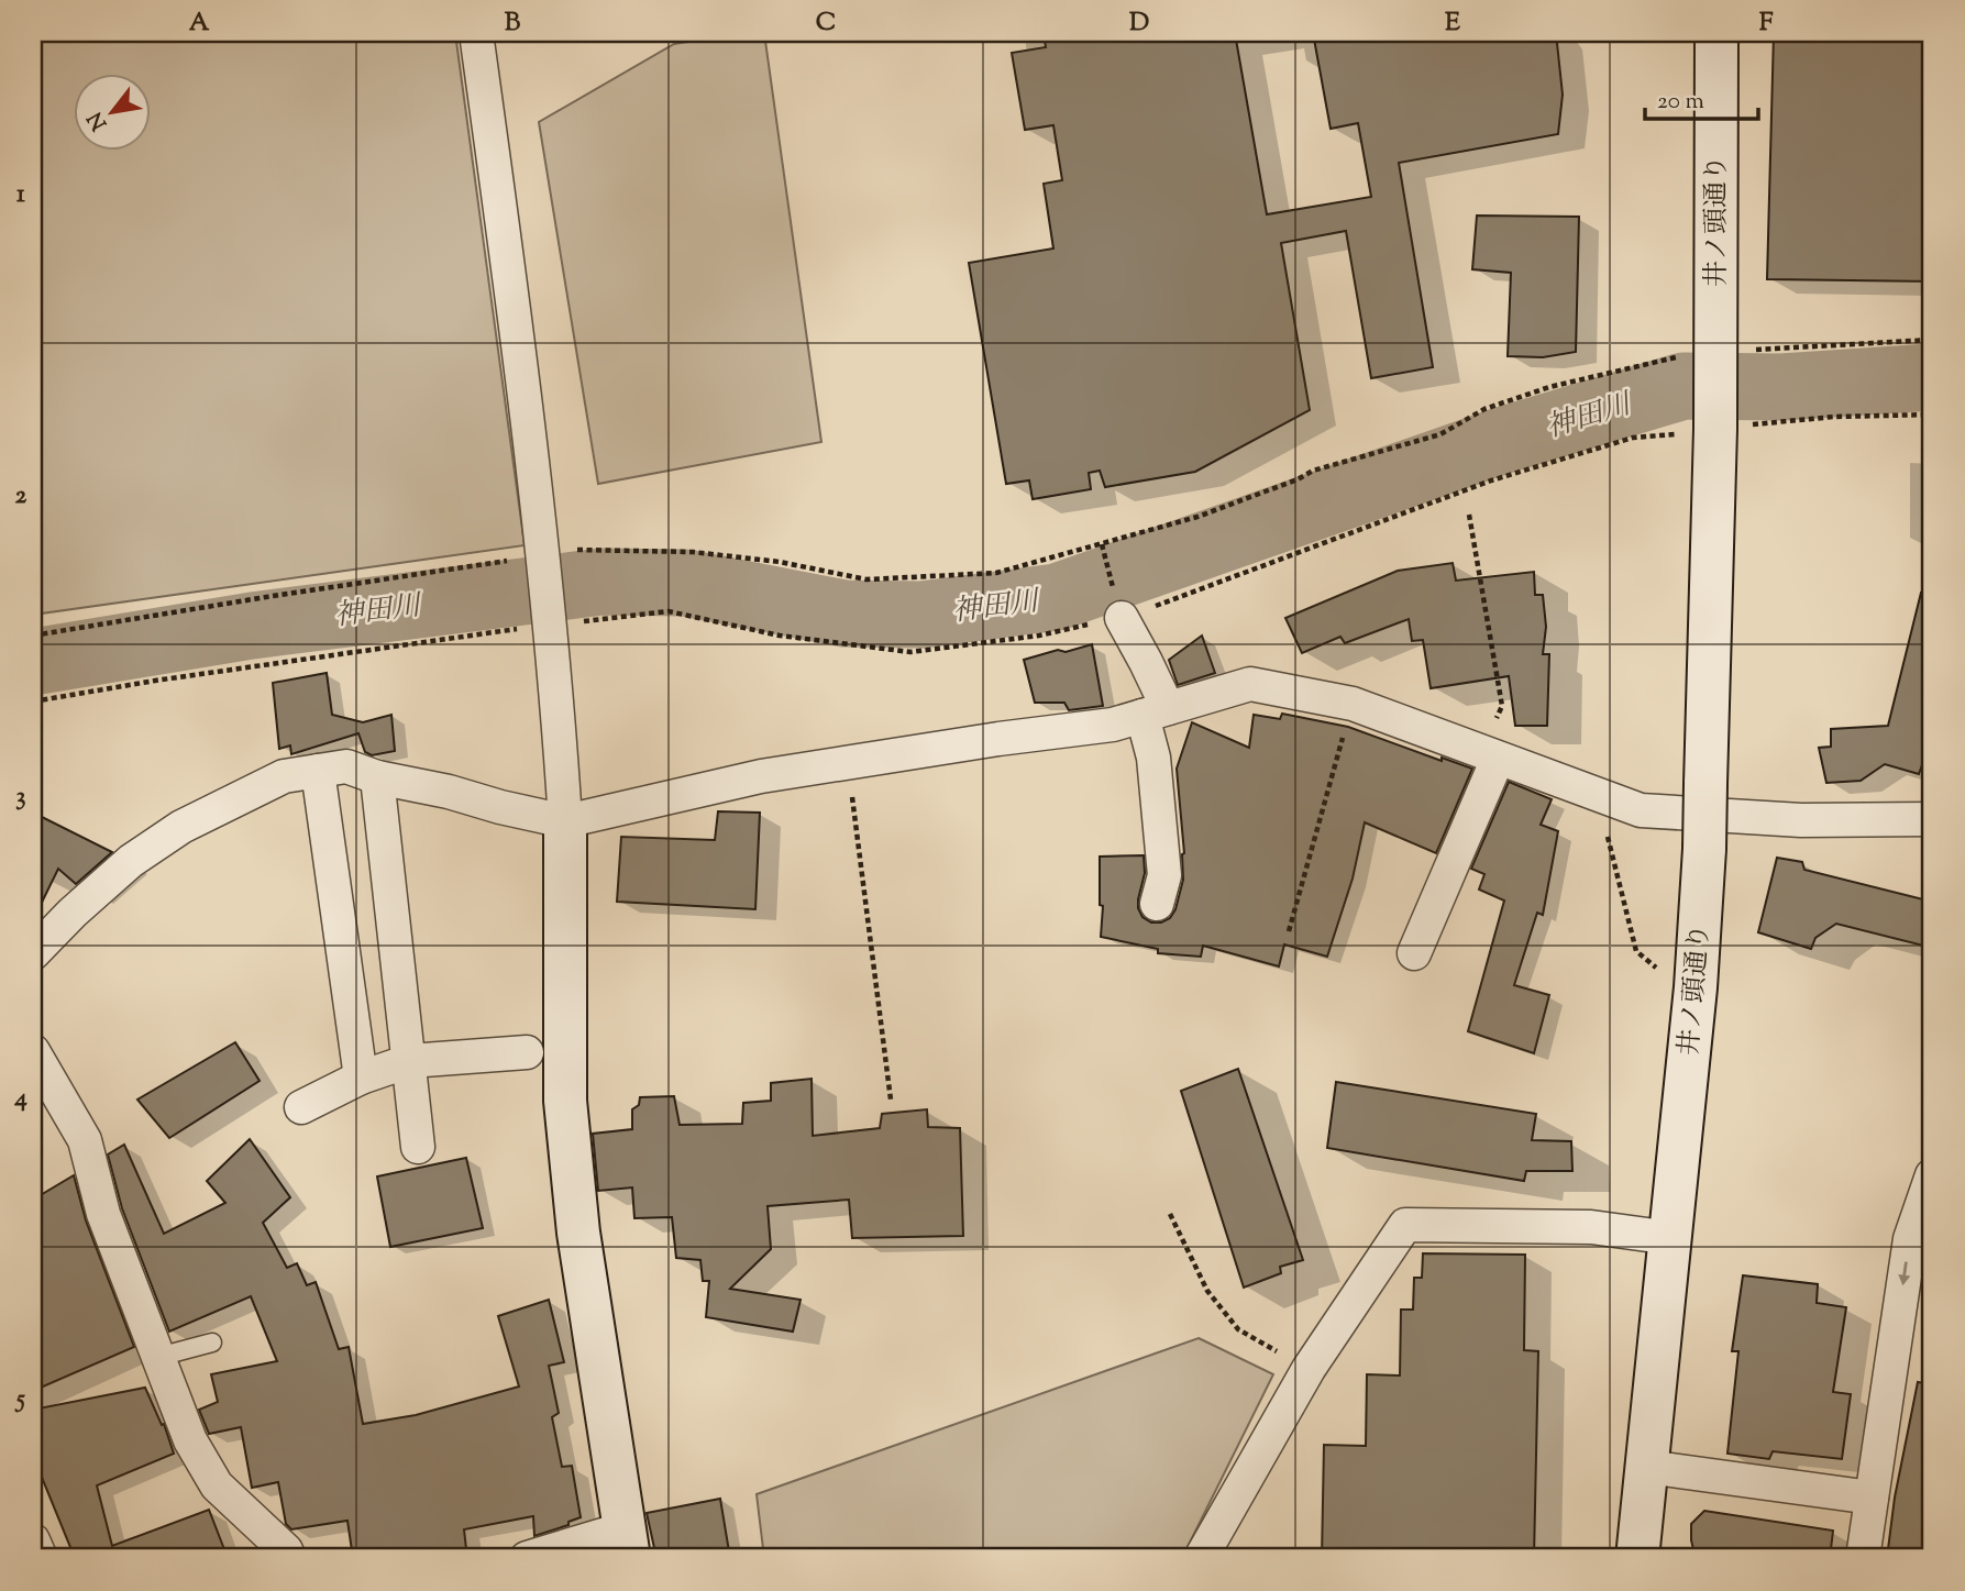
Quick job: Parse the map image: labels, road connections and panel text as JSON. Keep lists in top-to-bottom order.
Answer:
{
  "streets": {
    "main road": ["井ノ頭通り"]
  },
  "water": ["神田川"],
  "scale_bar": "20 m",
  "north": "bottom left",
  "grid": {
    "columns": [
      "A",
      "B",
      "C",
      "D",
      "E",
      "F"
    ],
    "rows": [
      "1",
      "2",
      "3",
      "4",
      "5"
    ]
  }
}
